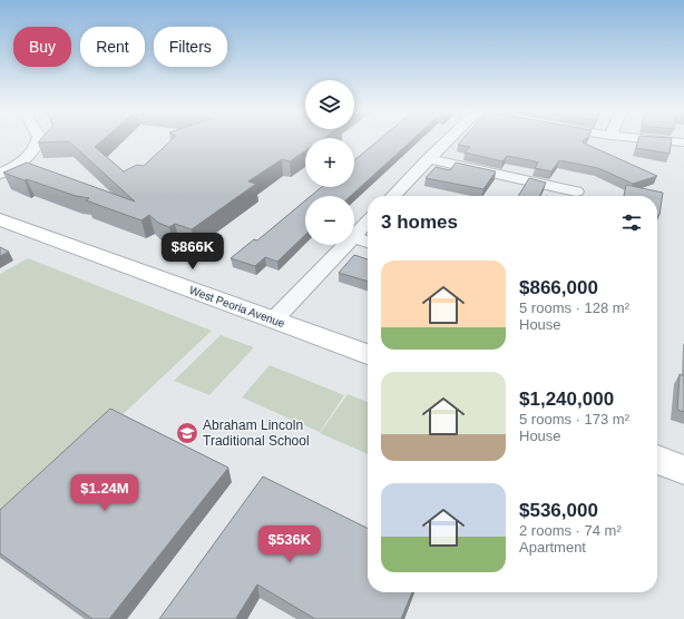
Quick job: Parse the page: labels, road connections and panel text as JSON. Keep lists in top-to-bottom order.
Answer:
{
  "streets": {
    "main road": ["West Peoria Avenue"]
  },
  "places": {
    "school or university": ["Abraham Lincoln Traditional School"]
  },
  "page": {
    "chip": ["Buy", "Rent", "Filters"],
    "map_buttons": ["+", "−"],
    "heading": "3 homes",
    "price": ["$866K", "$1.24M", "$536K"],
    "list": [
      {
        "name": "$866,000",
        "note": "5 rooms · 128 m² · House"
      },
      {
        "name": "$1,240,000",
        "note": "5 rooms · 173 m² · House"
      },
      {
        "name": "$536,000",
        "note": "2 rooms · 74 m² · Apartment"
      }
    ]
  }
}
